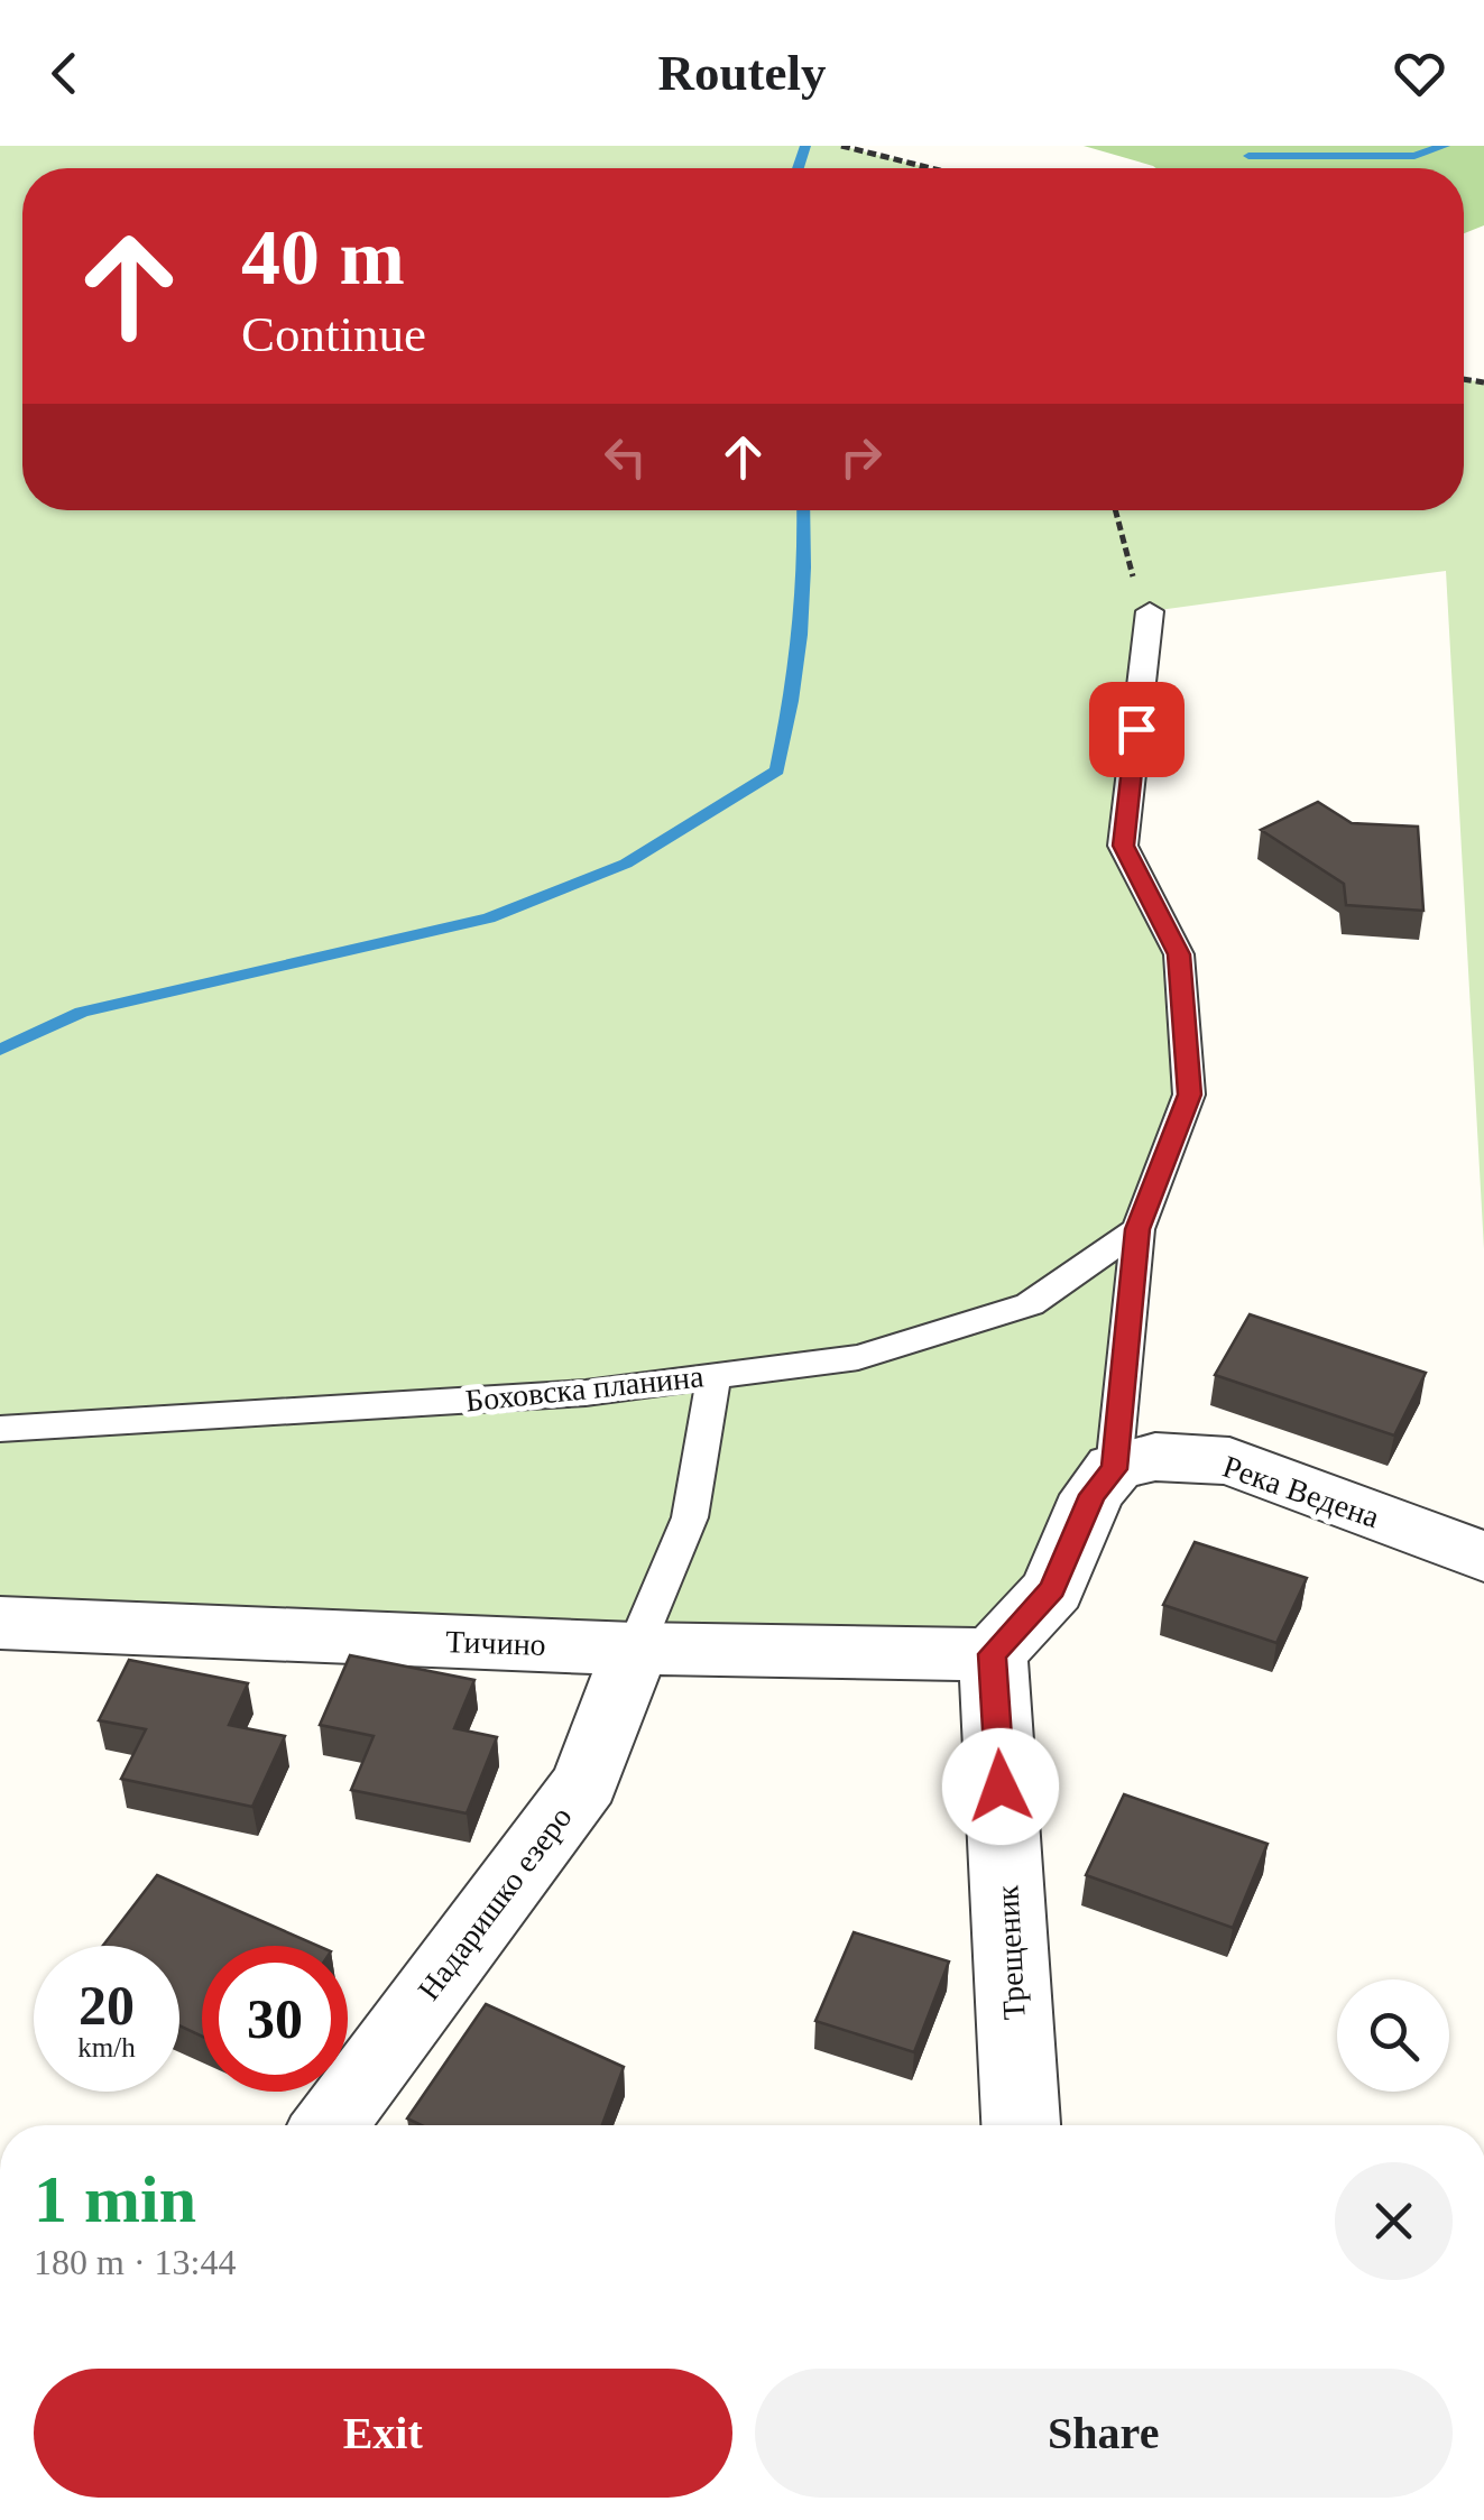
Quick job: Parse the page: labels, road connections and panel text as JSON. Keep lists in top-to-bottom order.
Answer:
{
  "streets": {
    "street": [
      "Река Ведена",
      "Тичино",
      "Надаришко езеро",
      "Трещеник"
    ],
    "lane": ["Боховска планина"]
  },
  "crossings": [
    ["Тичино", "Надаришко езеро"],
    ["Тичино", "Трещеник"]
  ],
  "page": {
    "header": "Routely",
    "turn": ["40 m", "Continue"],
    "speed": "20 km/h",
    "limit": "30",
    "heading": ["1 min", "180 m · 13:44"],
    "buttons": ["Exit", "Share"]
  }
}
